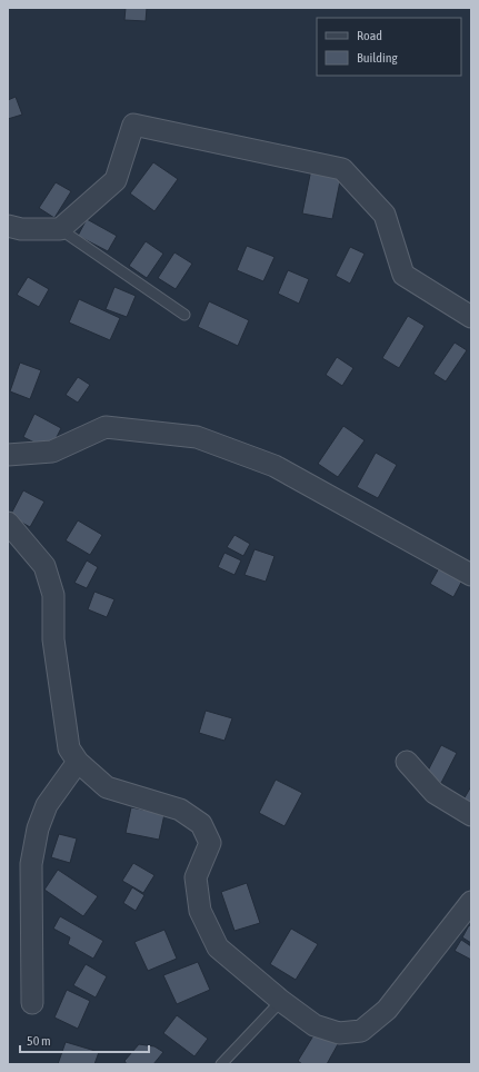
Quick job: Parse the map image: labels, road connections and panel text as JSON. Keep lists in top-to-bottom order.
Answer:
{
  "legend": ["Road", "Building"],
  "scale_bar": "50 m"
}
